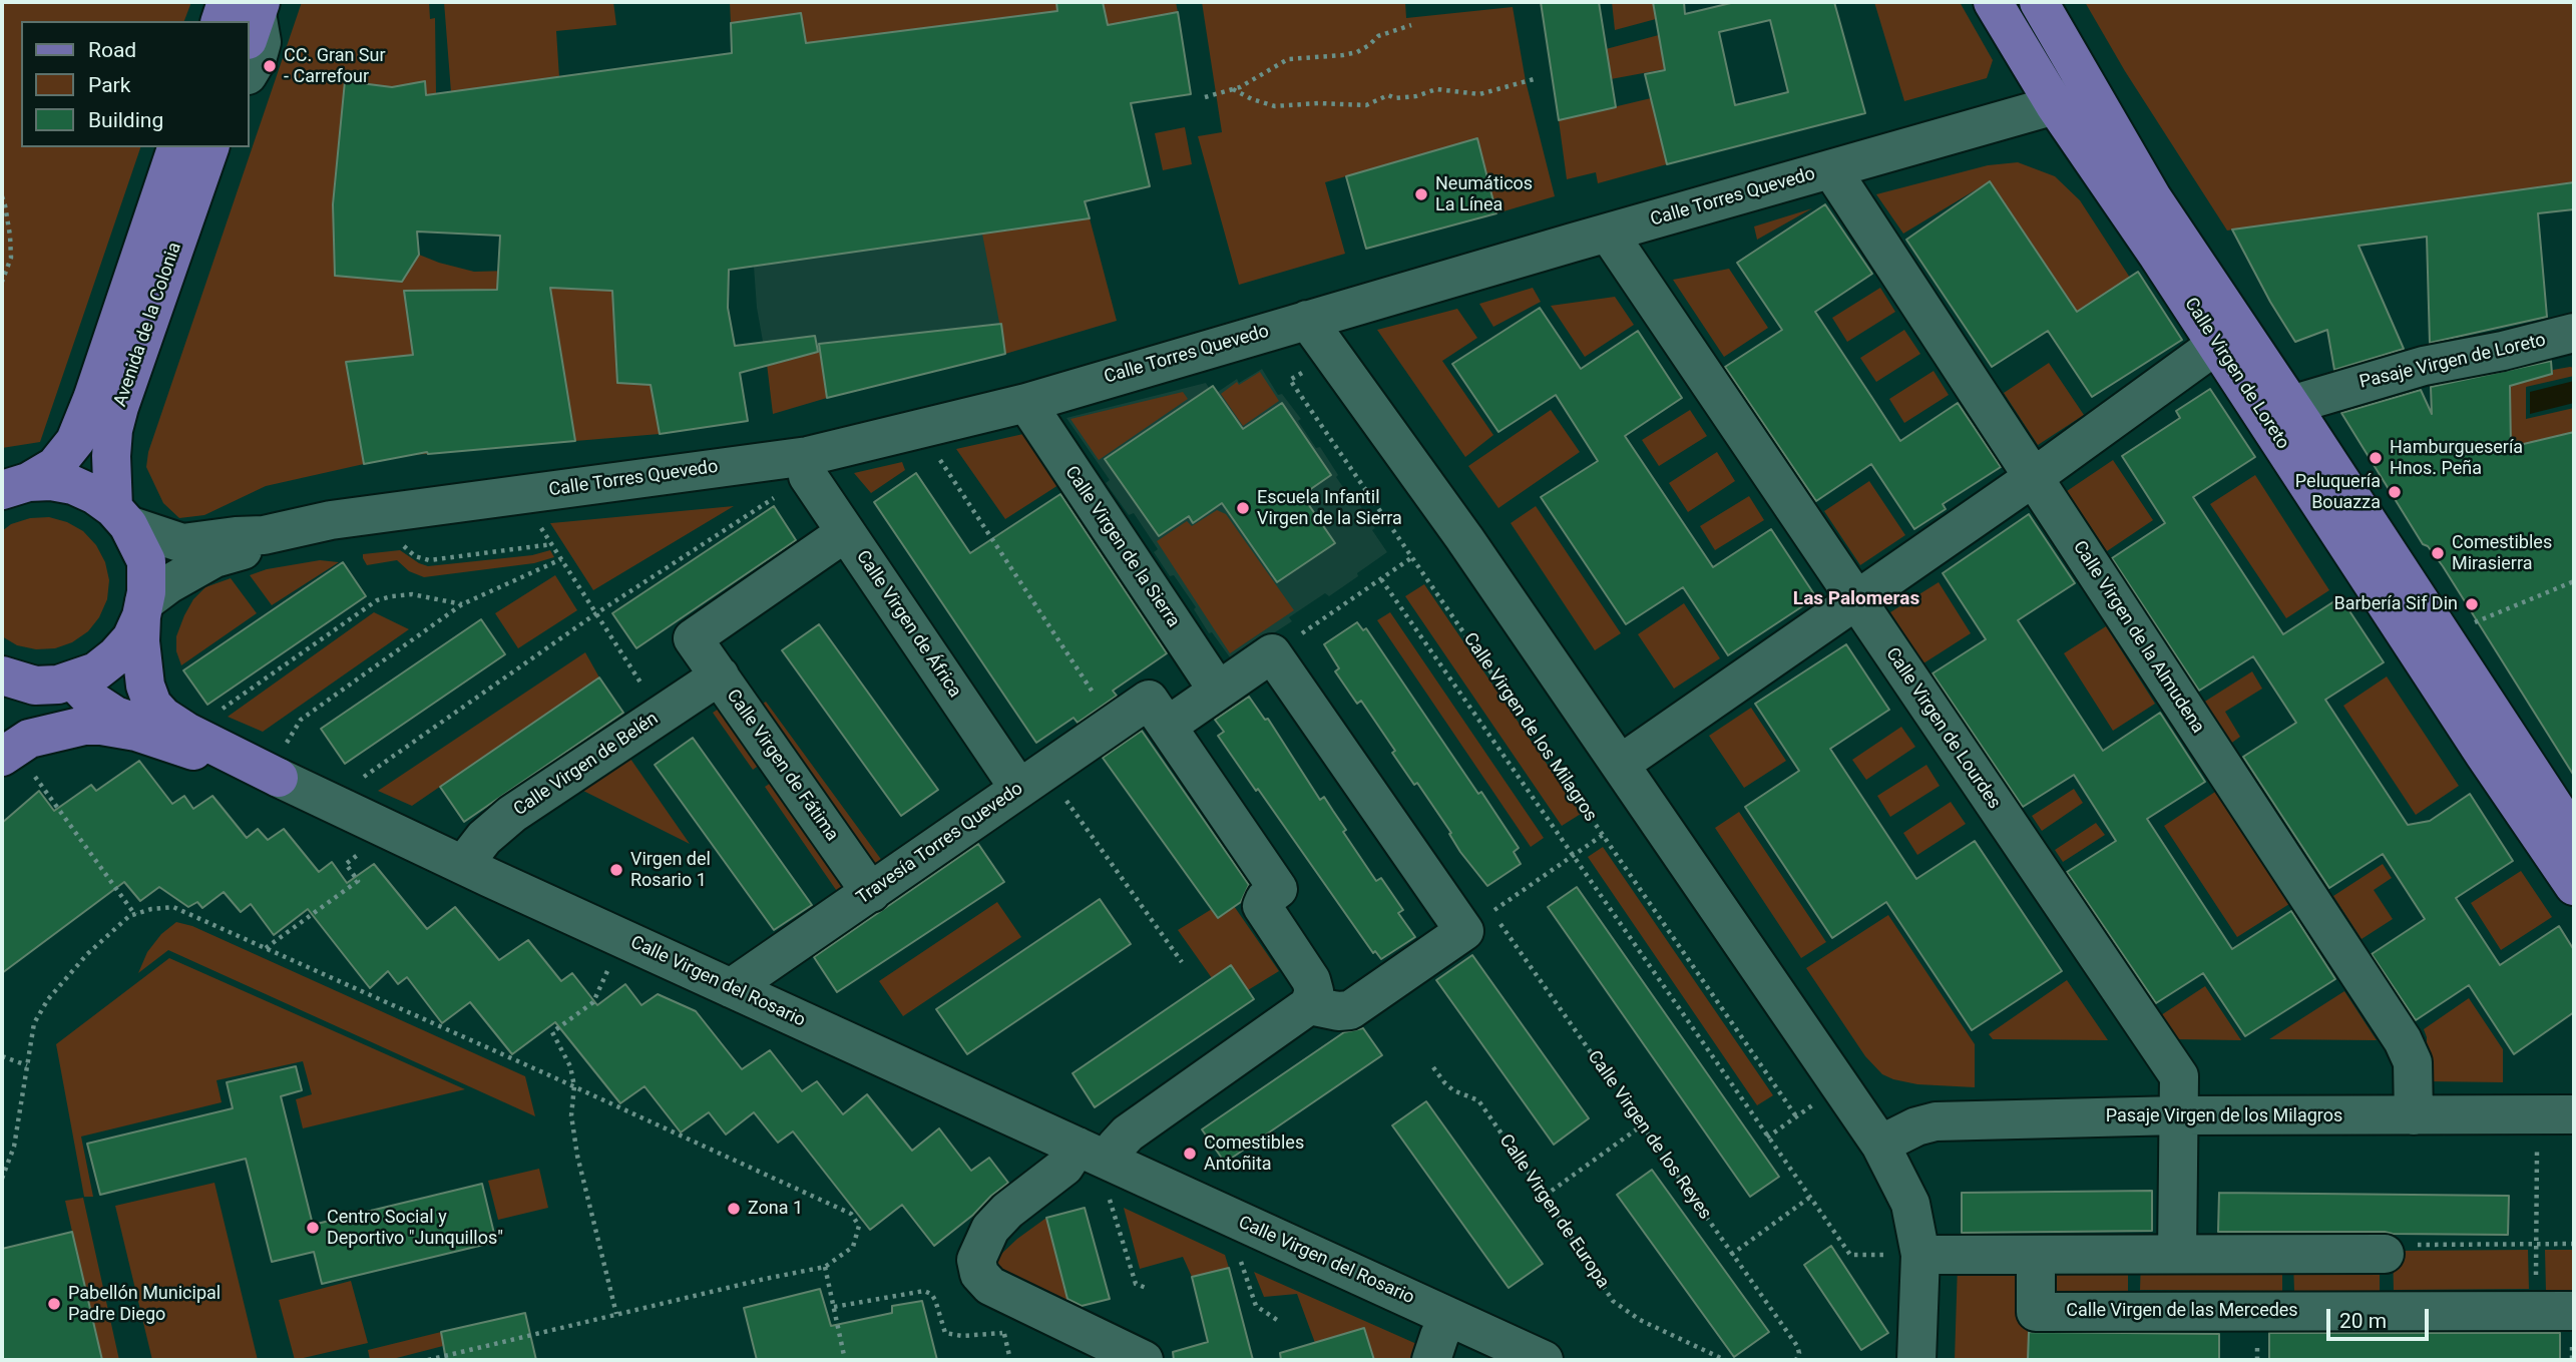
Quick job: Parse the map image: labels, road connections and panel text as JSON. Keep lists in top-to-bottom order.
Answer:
{
  "streets": {
    "main road": ["Avenida de la Colonia", "Calle Virgen de Loreto"],
    "street": [
      "Calle Torres Quevedo",
      "Pasaje Virgen de Loreto",
      "Calle Virgen de la Sierra",
      "Calle Virgen de África",
      "Calle Virgen de la Almudena",
      "Calle Virgen de Lourdes",
      "Calle Virgen de Belén",
      "Calle Virgen de Fátima",
      "Travesía Torres Quevedo",
      "Calle Virgen del Rosario",
      "Pasaje Virgen de los Milagros",
      "Calle Virgen de las Mercedes"
    ],
    "path": ["Calle Virgen de los Milagros", "Calle Virgen de los Reyes", "Calle Virgen de Europa"]
  },
  "crossings": [
    ["Calle Torres Quevedo", "Avenida de la Colonia"],
    ["Calle Torres Quevedo", "Calle Virgen de Loreto"],
    ["Calle Torres Quevedo", "Calle Virgen de la Sierra"],
    ["Calle Torres Quevedo", "Calle Virgen de África"],
    ["Calle Torres Quevedo", "Calle Virgen de la Almudena"],
    ["Calle Torres Quevedo", "Calle Virgen de Lourdes"],
    ["Pasaje Virgen de Loreto", "Calle Virgen de Loreto"],
    ["Calle Virgen de la Sierra", "Travesía Torres Quevedo"],
    ["Calle Virgen de África", "Calle Virgen de Fátima"],
    ["Calle Virgen de África", "Travesía Torres Quevedo"],
    ["Calle Virgen de la Almudena", "Pasaje Virgen de los Milagros"],
    ["Calle Virgen de Lourdes", "Pasaje Virgen de los Milagros"],
    ["Calle Virgen de Belén", "Calle Virgen de Fátima"],
    ["Calle Virgen de Belén", "Calle Virgen del Rosario"],
    ["Calle Virgen de Fátima", "Travesía Torres Quevedo"],
    ["Travesía Torres Quevedo", "Calle Virgen del Rosario"]
  ],
  "districts": ["Las Palomeras"],
  "places": [
    "CC. Gran Sur - Carrefour",
    "Neumáticos La Línea",
    "Hamburguesería Hnos. Peña",
    "Peluquería Bouazza",
    "Escuela Infantil Virgen de la Sierra",
    "Comestibles Mirasierra",
    "Barbería Sif Din",
    "Virgen del Rosario 1",
    "Comestibles Antoñita",
    "Zona 1",
    "Centro Social y Deportivo \"Junquillos\"",
    "Pabellón Municipal Padre Diego"
  ],
  "legend": ["Road", "Park", "Building"],
  "scale_bar": "20 m"
}
